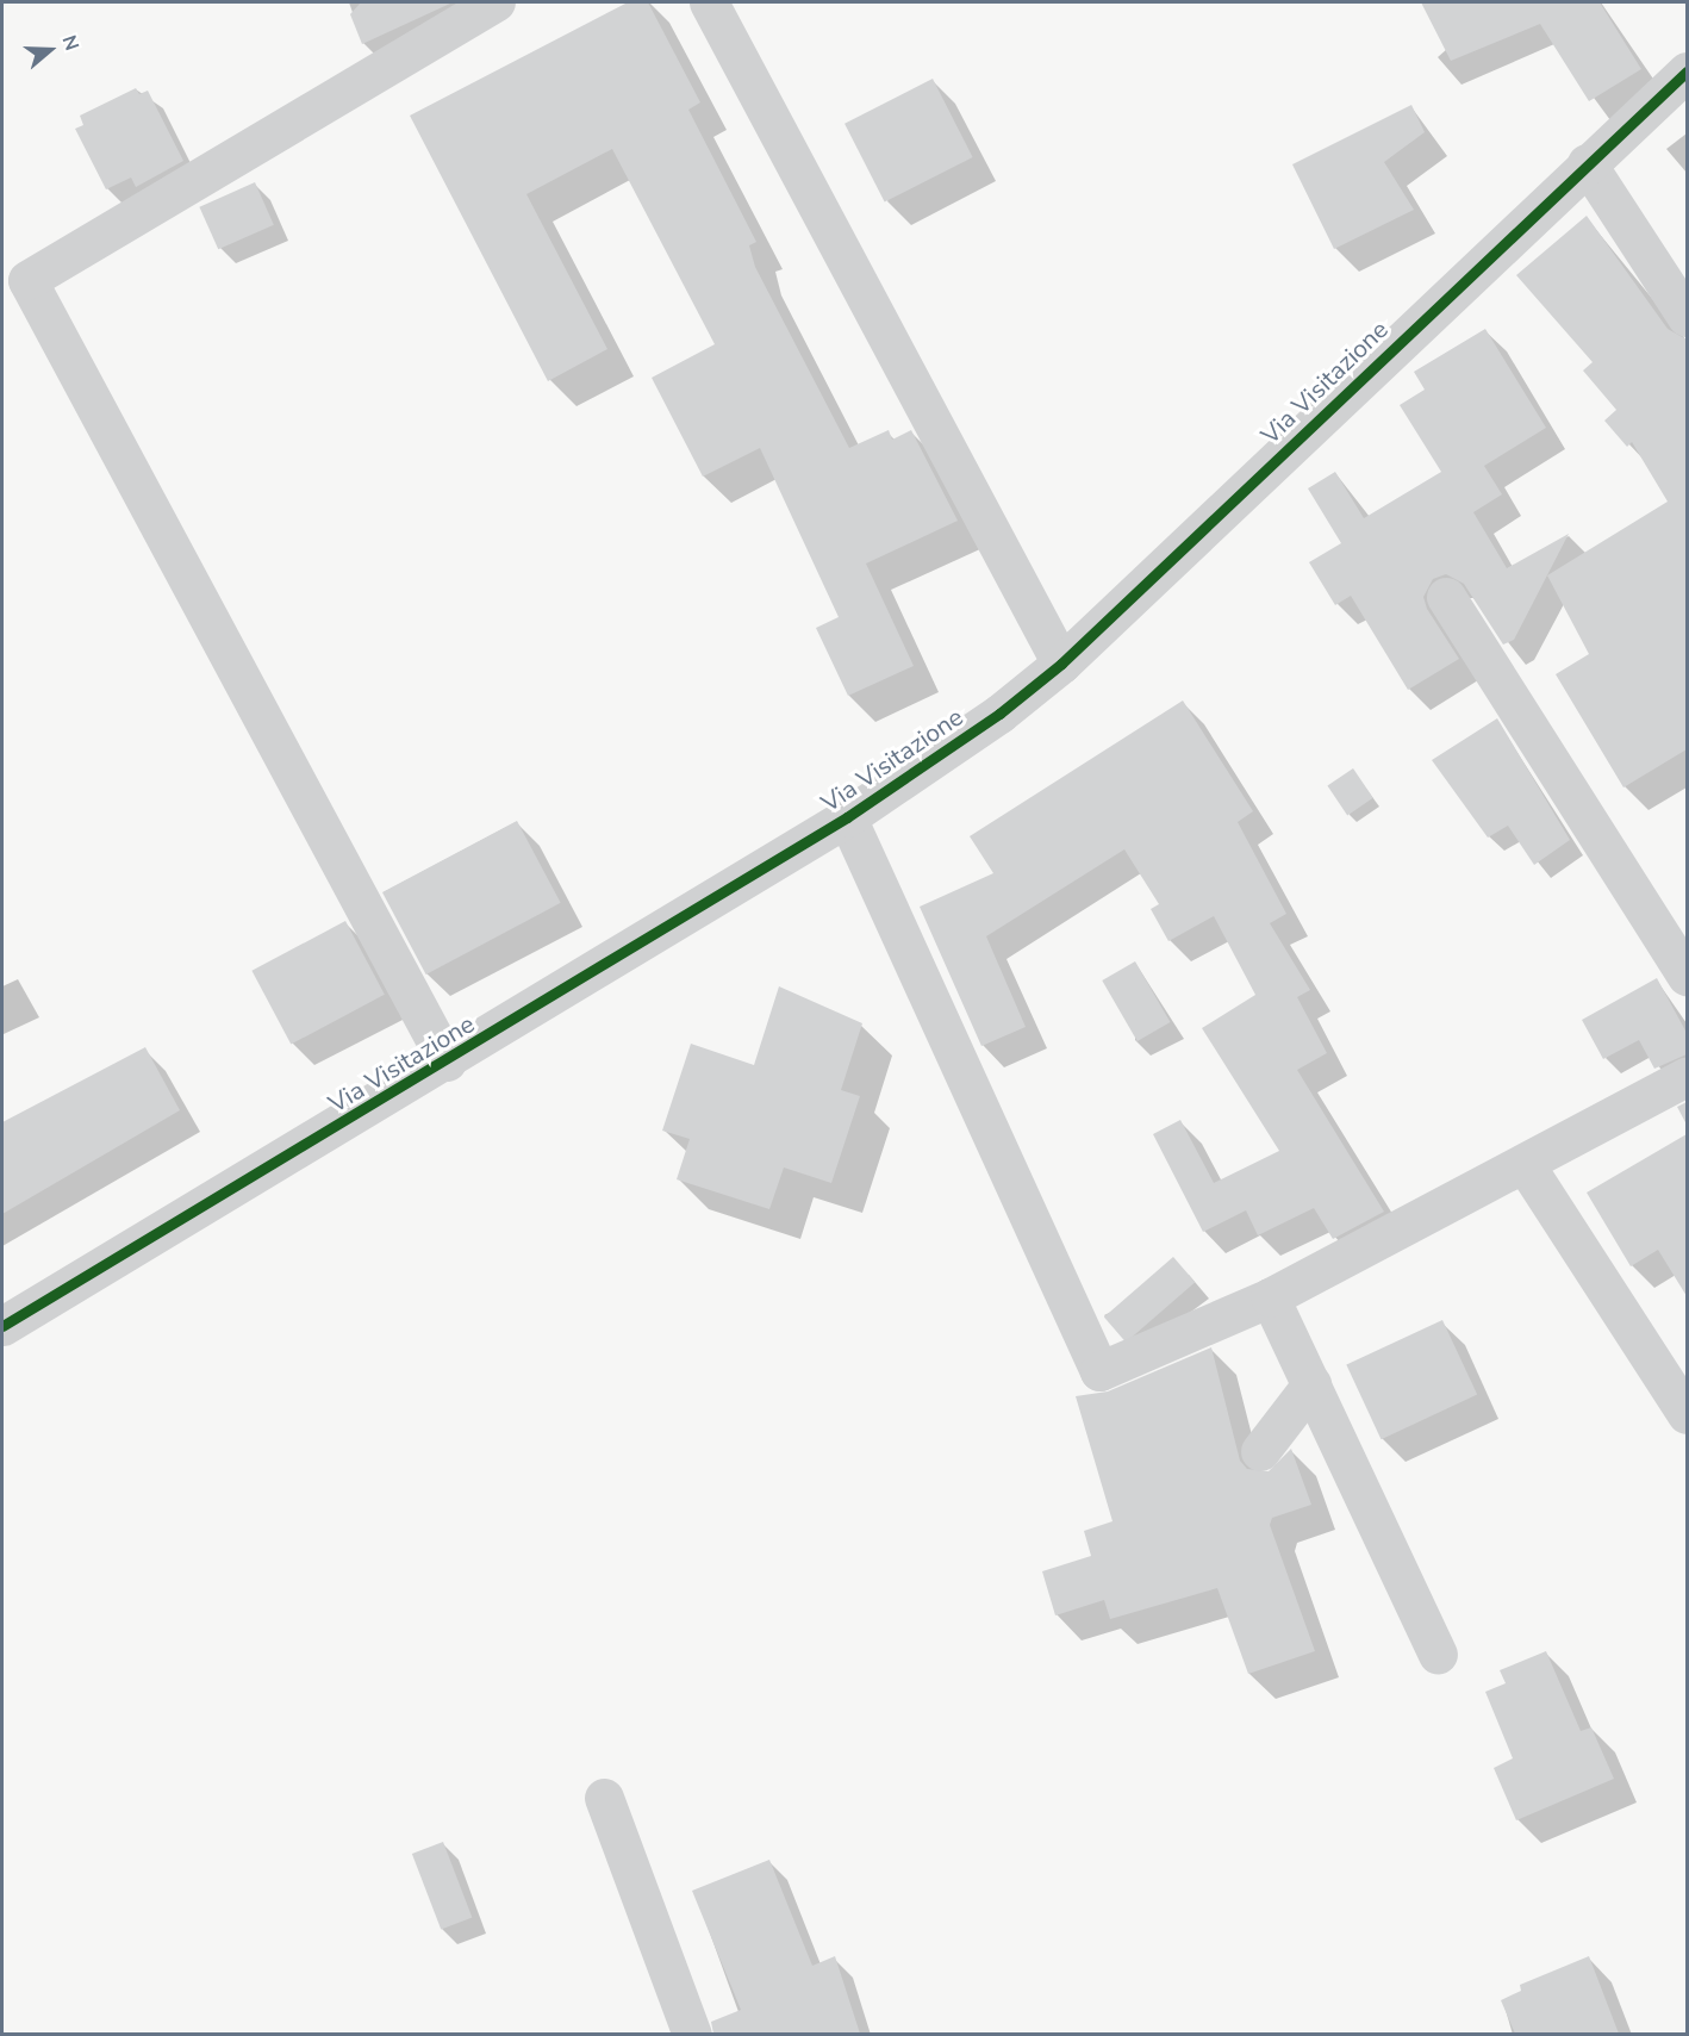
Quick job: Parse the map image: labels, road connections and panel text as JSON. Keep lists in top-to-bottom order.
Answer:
{
  "streets": {
    "street": ["Via Visitazione"]
  },
  "north": "right"
}
